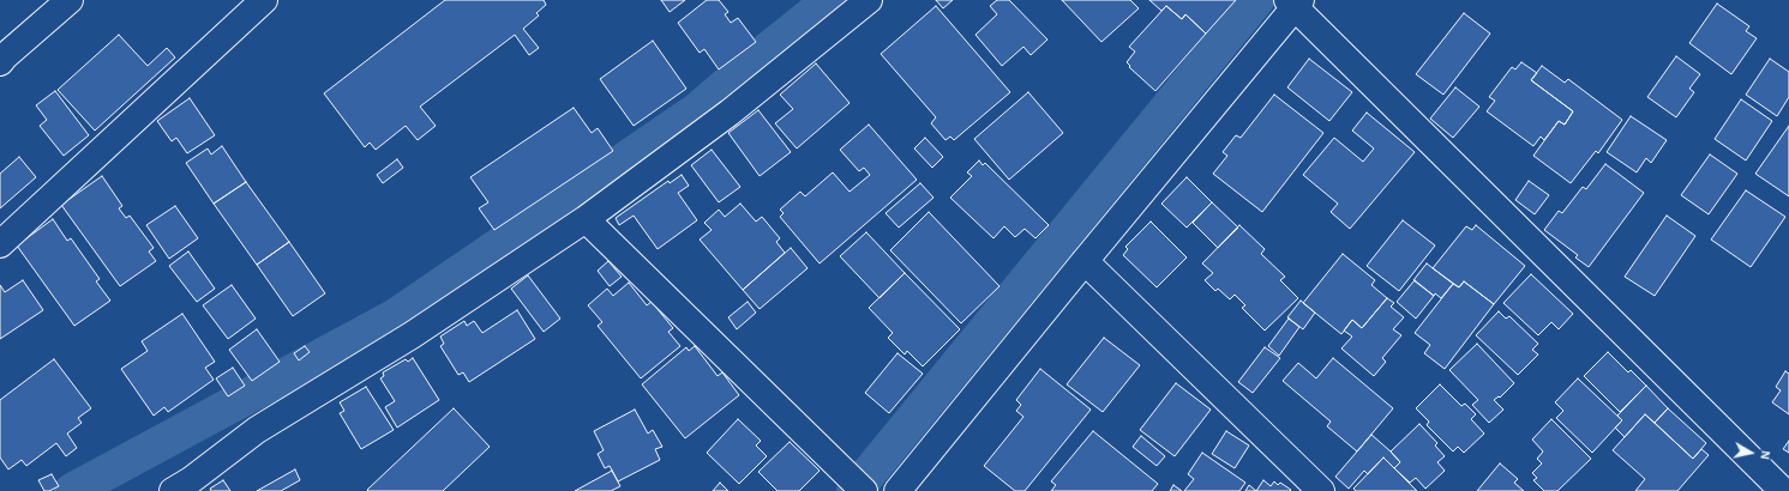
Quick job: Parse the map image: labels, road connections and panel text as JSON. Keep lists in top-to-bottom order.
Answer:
{
  "north": "right"
}
